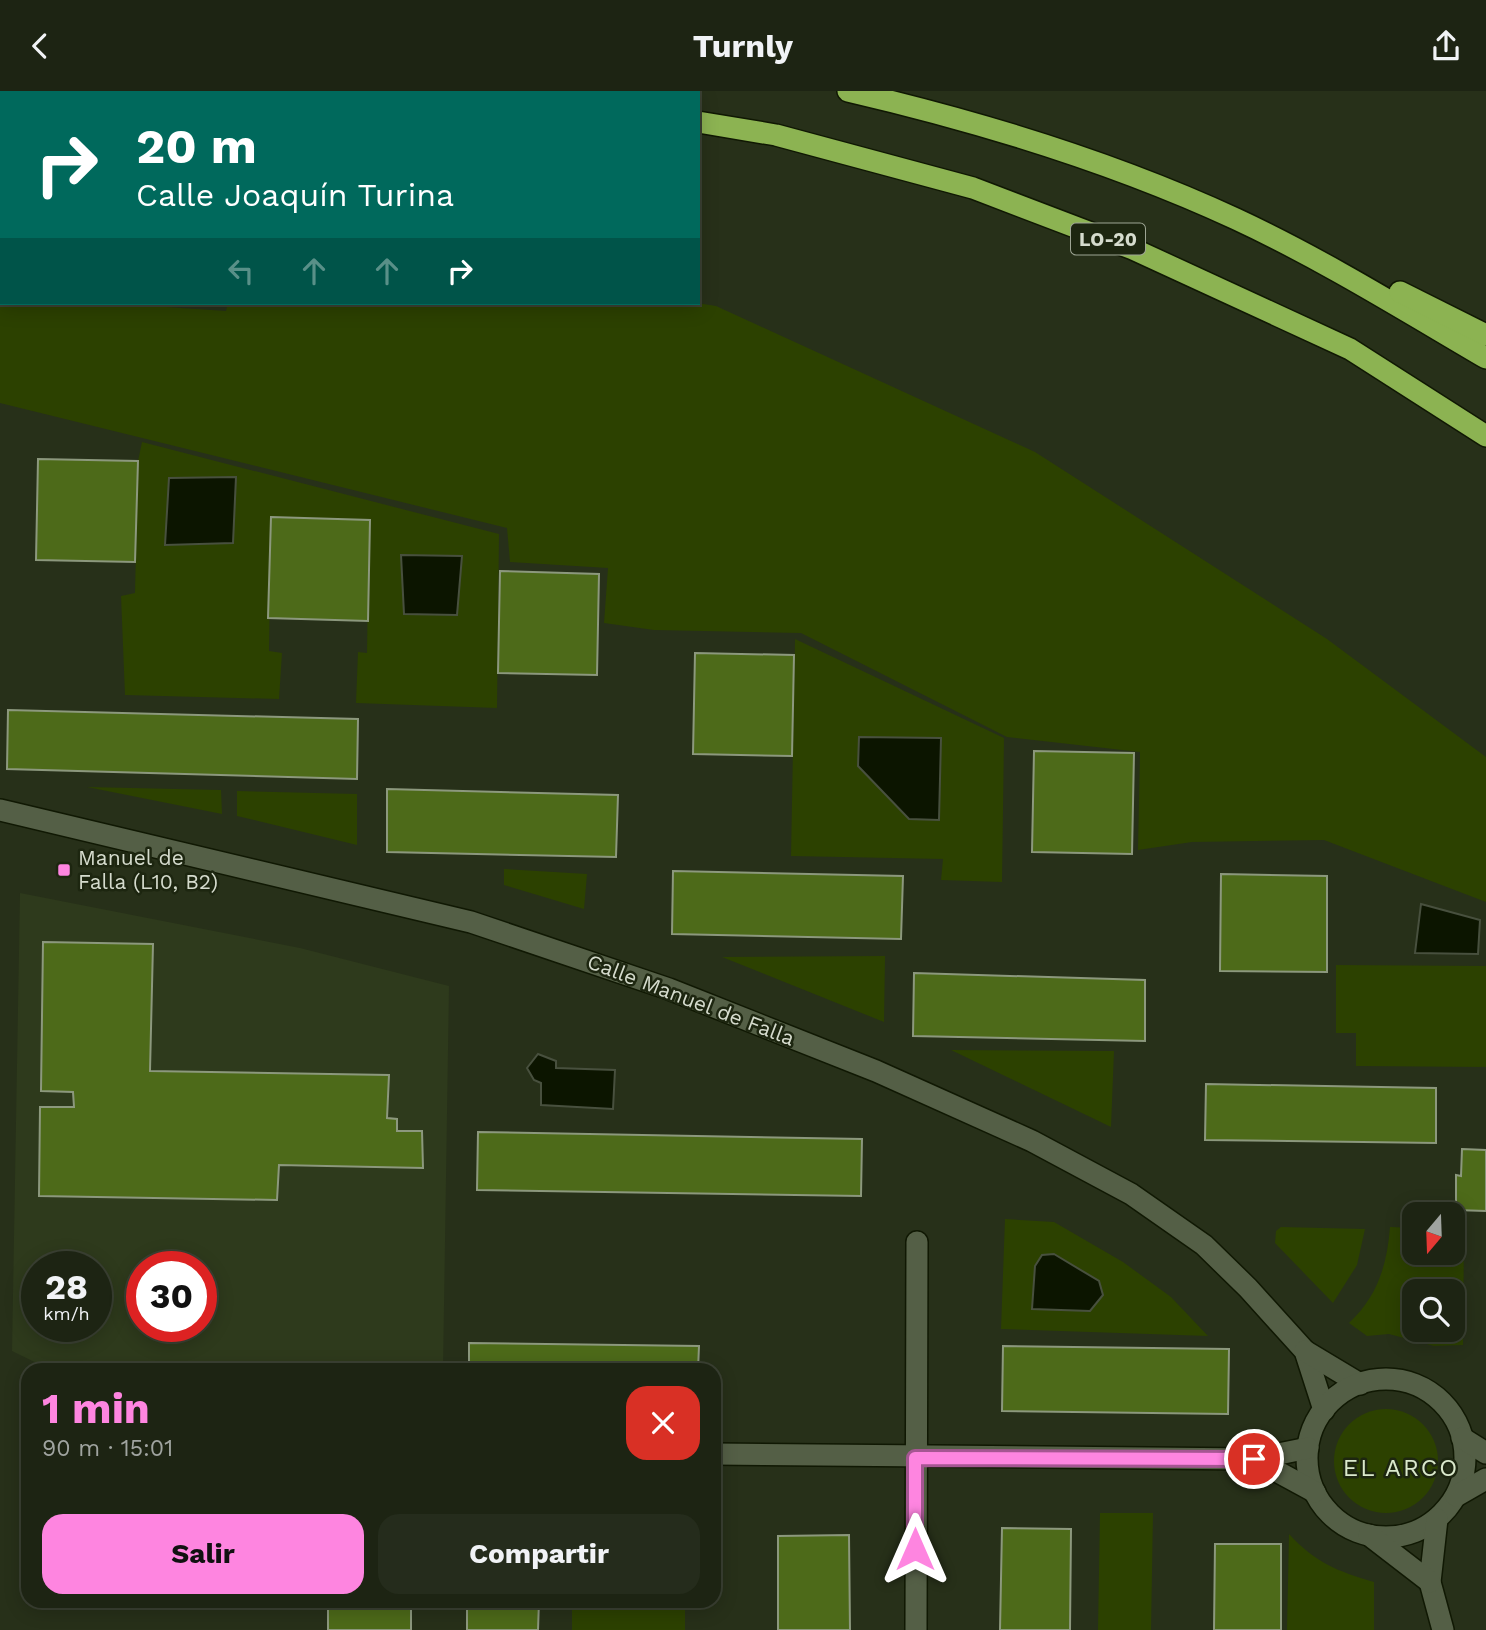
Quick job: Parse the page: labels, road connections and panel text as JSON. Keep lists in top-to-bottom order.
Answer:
{
  "streets": {
    "highway": ["LO-20"],
    "street": ["Calle Manuel de Falla"]
  },
  "districts": ["EL ARCO"],
  "places": {
    "transit": ["Manuel de Falla (L10, B2)"]
  },
  "north": "bottom",
  "page": {
    "header": "Turnly",
    "turn": ["20 m", "Calle Joaquín Turina"],
    "speed": "28 km/h",
    "limit": "30",
    "heading": ["1 min", "90 m · 15:01"],
    "buttons": ["Salir", "Compartir"]
  }
}
